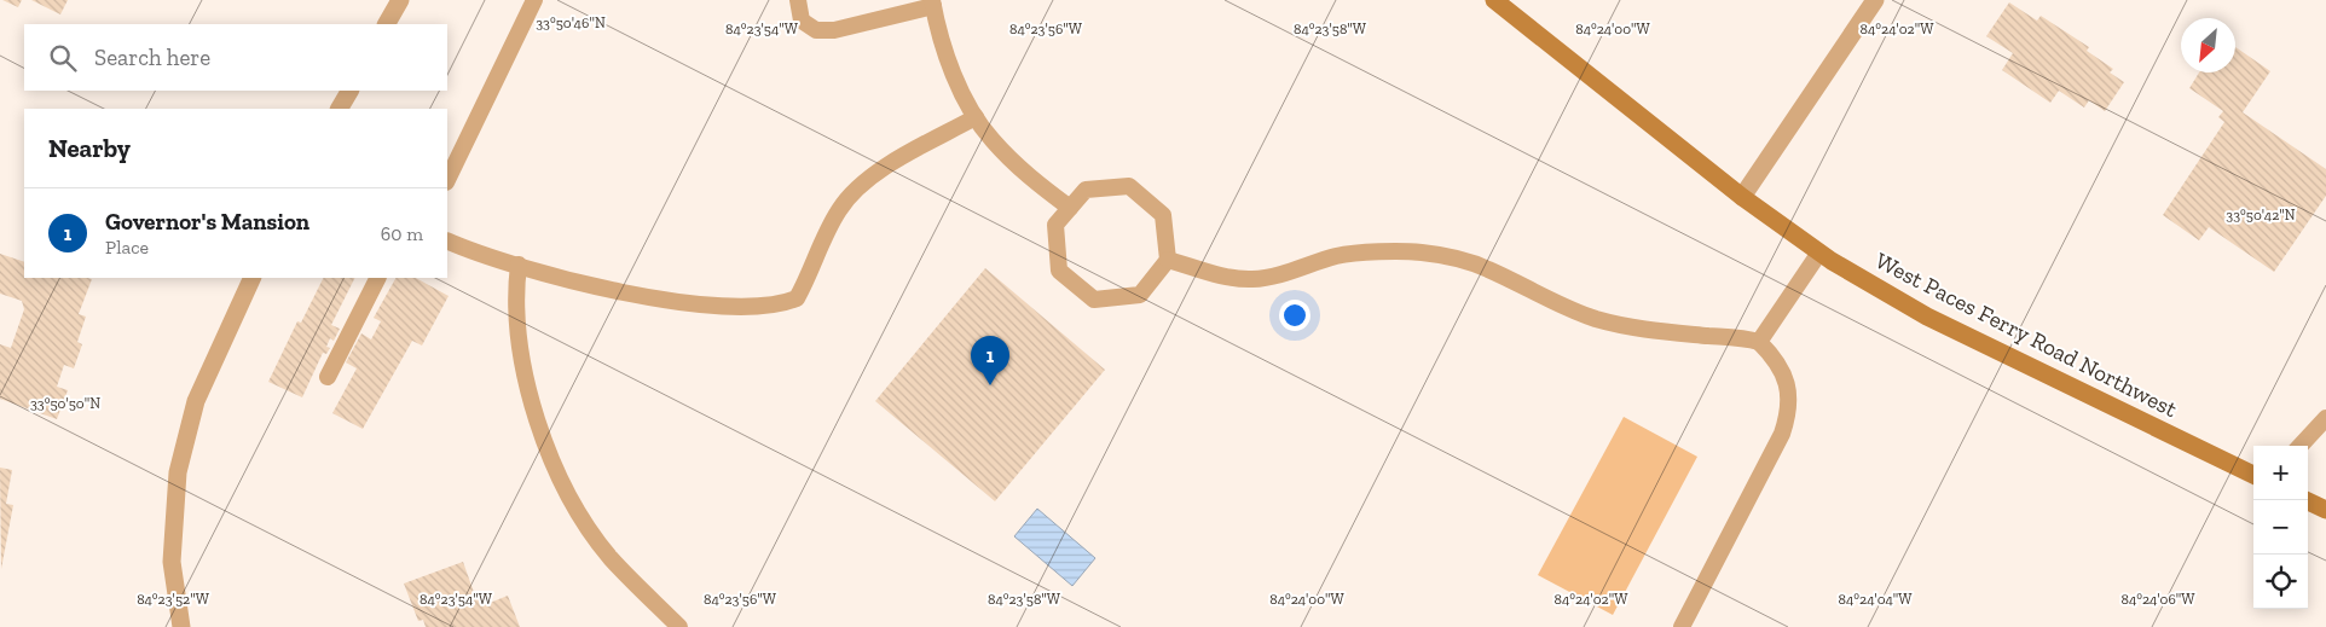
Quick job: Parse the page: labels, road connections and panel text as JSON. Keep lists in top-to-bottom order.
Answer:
{
  "streets": {
    "main road": ["West Paces Ferry Road Northwest"]
  },
  "north": "bottom left",
  "page": {
    "search": "Search here",
    "heading": "Nearby",
    "list": [
      {
        "mark": "1",
        "name": "Governor's Mansion",
        "note": "Place",
        "value": "60 m"
      }
    ],
    "pins": "1",
    "map_buttons": ["+", "−"]
  },
  "coordinates": [
    "33°50'46\"N",
    "84°23'54\"W",
    "84°23'56\"W",
    "84°23'58\"W",
    "84°24'00\"W",
    "84°24'02\"W",
    "33°50'42\"N",
    "33°50'50\"N",
    "84°23'52\"W",
    "84°24'04\"W",
    "84°24'06\"W"
  ]
}
